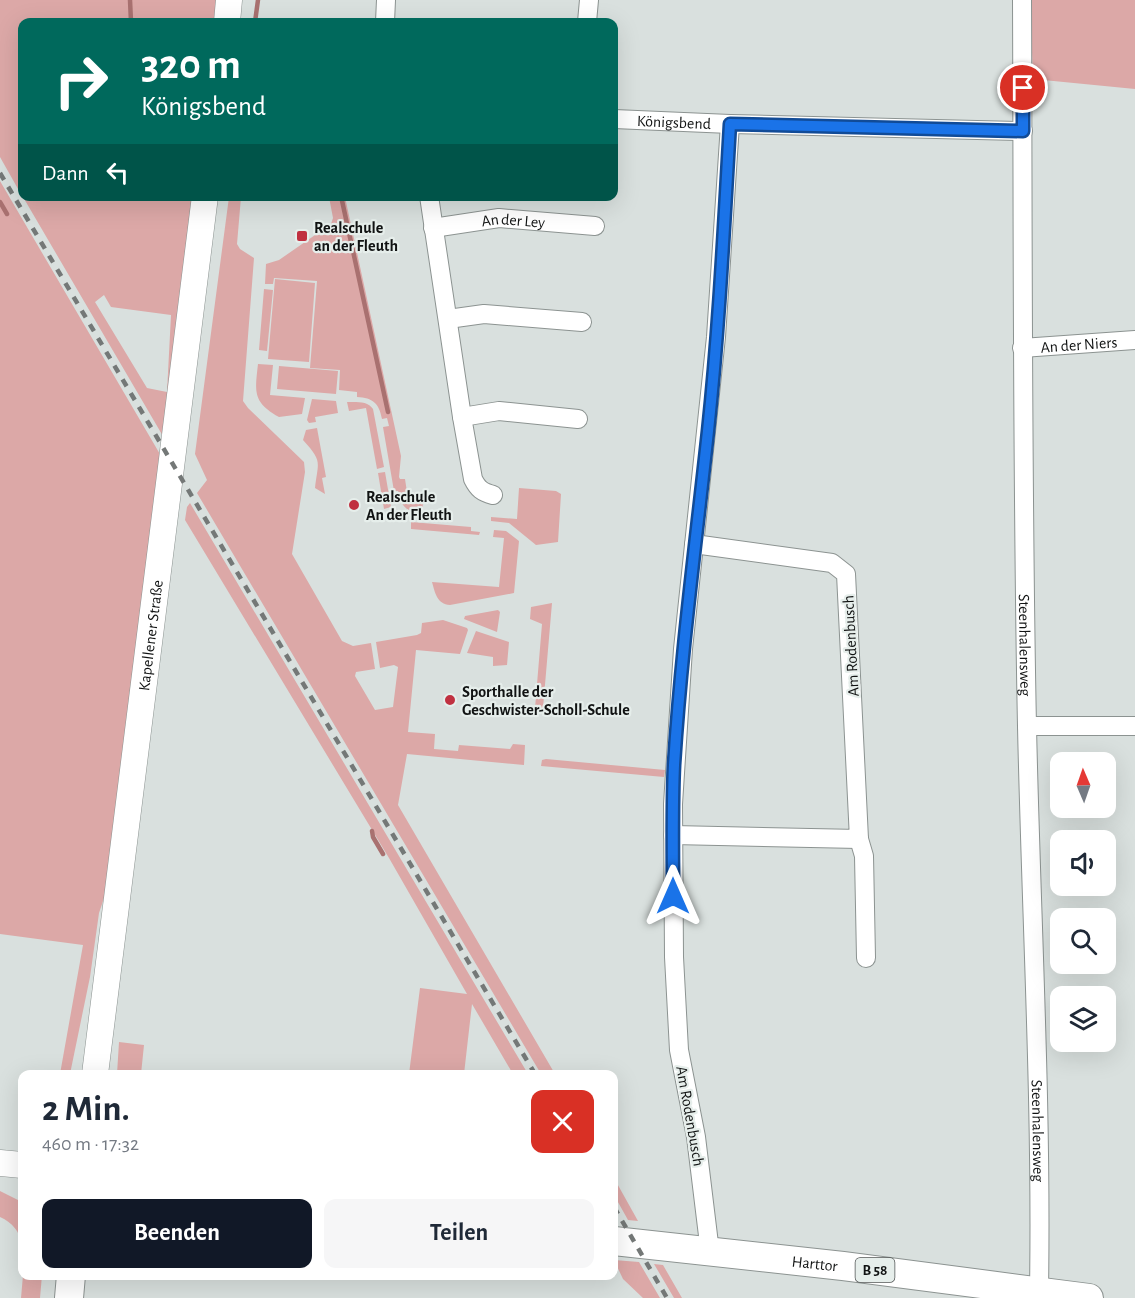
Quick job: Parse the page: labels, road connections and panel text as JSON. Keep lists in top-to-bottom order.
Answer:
{
  "streets": {
    "main road": ["Kapellener Straße", "Harttor", "B 58"],
    "street": [
      "Königsbend",
      "An der Ley",
      "An der Niers",
      "Steenhalensweg",
      "Am Rodenbusch"
    ]
  },
  "crossings": [
    ["Königsbend", "Steenhalensweg"],
    ["Königsbend", "Am Rodenbusch"],
    ["An der Niers", "Steenhalensweg"],
    ["Steenhalensweg", "Harttor"],
    ["Am Rodenbusch", "Harttor"]
  ],
  "places": {
    "transit": ["Realschule an der Fleuth"],
    "other": ["Realschule An der Fleuth", "Sporthalle der Geschwister-Scholl-Schule"]
  },
  "north": "top",
  "page": {
    "turn": ["320 m", "Königsbend"],
    "then": "Dann",
    "heading": ["2 Min.", "460 m · 17:32"],
    "buttons": ["Beenden", "Teilen"]
  }
}
